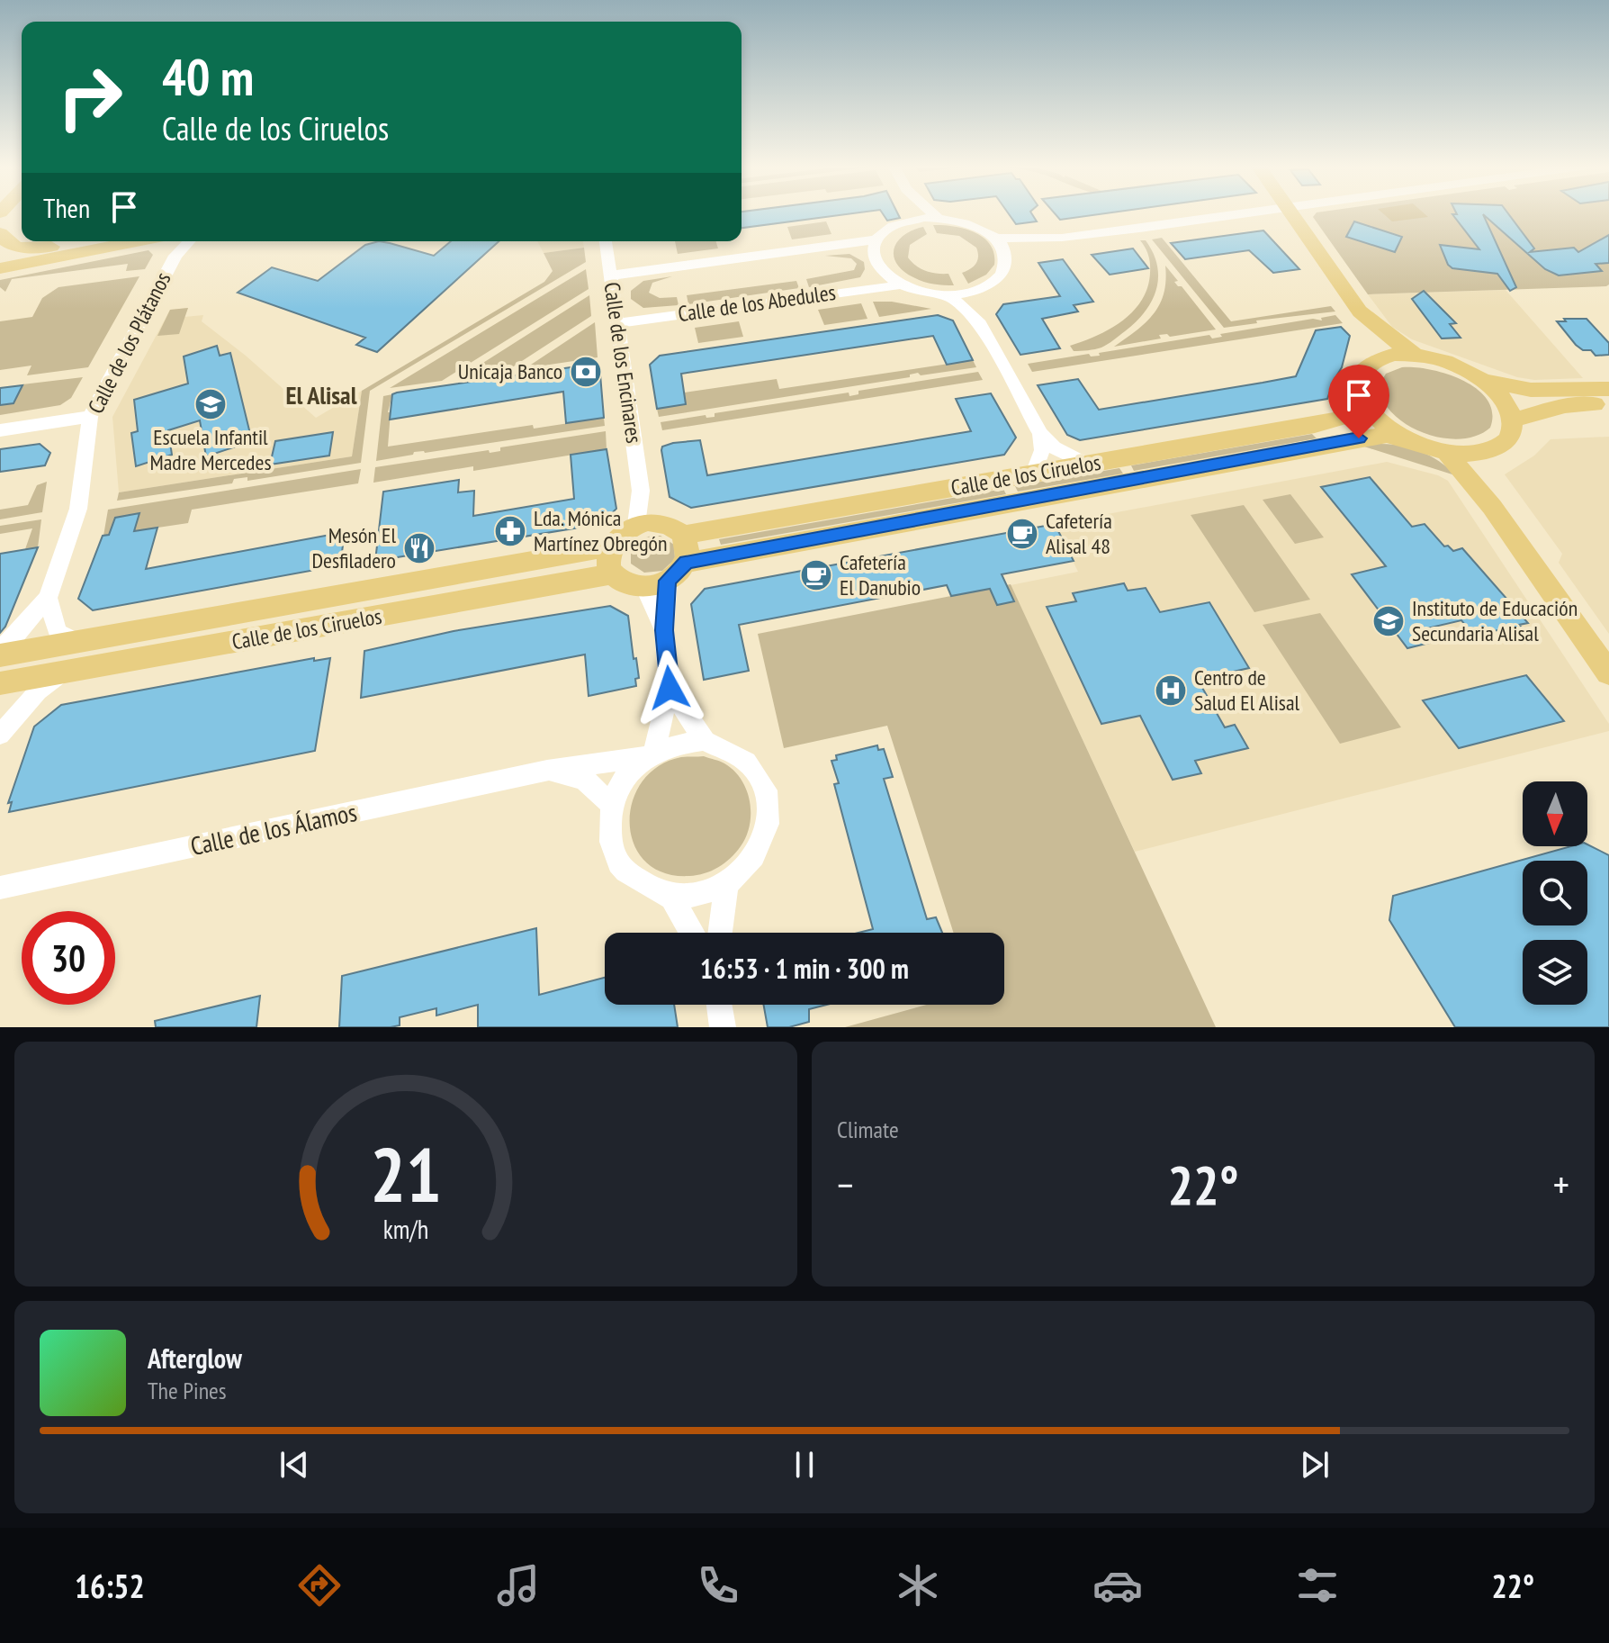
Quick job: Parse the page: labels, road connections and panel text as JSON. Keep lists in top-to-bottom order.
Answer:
{
  "streets": {
    "main road": ["Calle de los Ciruelos"],
    "street": [
      "Calle de los Abedules",
      "Calle de los Plátanos",
      "Calle de los Encinares",
      "Calle de los Álamos"
    ]
  },
  "crossings": [
    ["Calle de los Abedules", "Calle de los Encinares"],
    ["Calle de los Encinares", "Calle de los Ciruelos"]
  ],
  "districts": ["El Alisal"],
  "places": {
    "bank": ["Unicaja Banco"],
    "school or university": ["Escuela Infantil Madre Mercedes", "Instituto de Educación Secundaria Alisal"],
    "pharmacy": ["Lda. Mónica Martínez Obregón"],
    "cafe": ["Cafetería Alisal 48", "Cafetería El Danubio"],
    "restaurant": ["Mesón El Desfiladero"],
    "hospital": ["Centro de Salud El Alisal"]
  },
  "north": "bottom",
  "page": {
    "turn": ["40 m", "Calle de los Ciruelos"],
    "then": "Then",
    "limit": "30",
    "trip": "16:53 · 1 min · 300 m",
    "tile": "Climate",
    "heat": ["−", "22°", "+"],
    "song": ["Afterglow", "The Pines"],
    "tabs": ["16:52", "22°"],
    "gauge": ["21", "km/h"]
  }
}
